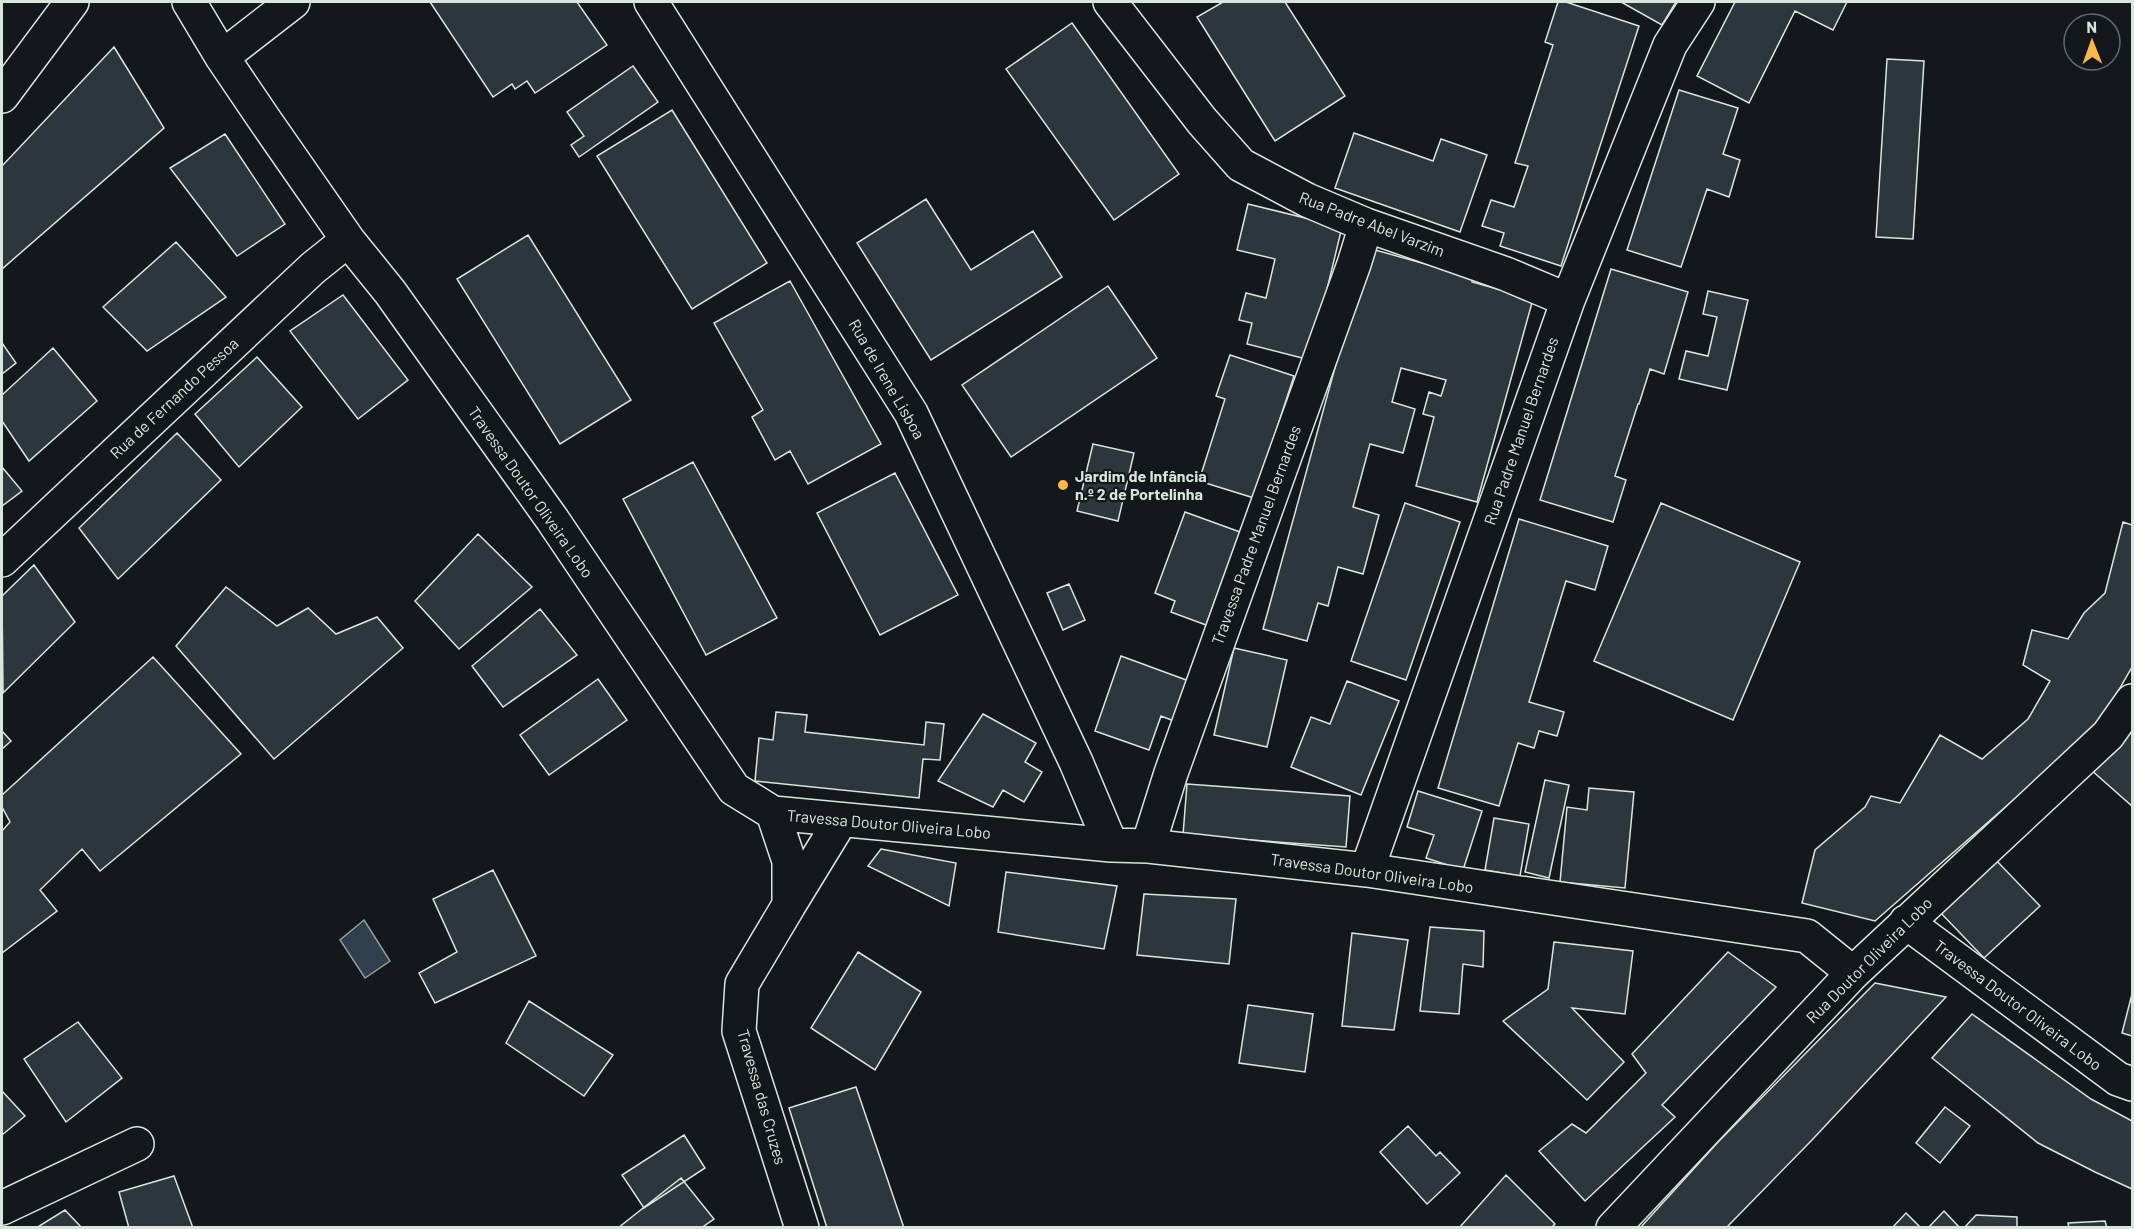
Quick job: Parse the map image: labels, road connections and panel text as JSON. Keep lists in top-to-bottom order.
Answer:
{
  "streets": {
    "street": [
      "Rua Padre Abel Varzim",
      "Rua de Irene Lisboa",
      "Rua de Fernando Pessoa",
      "Rua Padre Manuel Bernardes",
      "Travessa Doutor Oliveira Lobo",
      "Travessa Padre Manuel Bernardes",
      "Rua Doutor Oliveira Lobo",
      "Travessa das Cruzes"
    ]
  },
  "crossings": [
    ["Rua Padre Abel Varzim", "Rua Padre Manuel Bernardes"],
    ["Rua Padre Abel Varzim", "Travessa Padre Manuel Bernardes"],
    ["Rua de Irene Lisboa", "Travessa Doutor Oliveira Lobo"],
    ["Rua de Fernando Pessoa", "Travessa Doutor Oliveira Lobo"],
    ["Rua Padre Manuel Bernardes", "Travessa Doutor Oliveira Lobo"],
    ["Travessa Doutor Oliveira Lobo", "Travessa Padre Manuel Bernardes"],
    ["Travessa Doutor Oliveira Lobo", "Rua Doutor Oliveira Lobo"],
    ["Travessa Doutor Oliveira Lobo", "Travessa das Cruzes"]
  ],
  "places": ["Jardim de Infância n.º 2 de Portelinha"],
  "north": "top"
}
